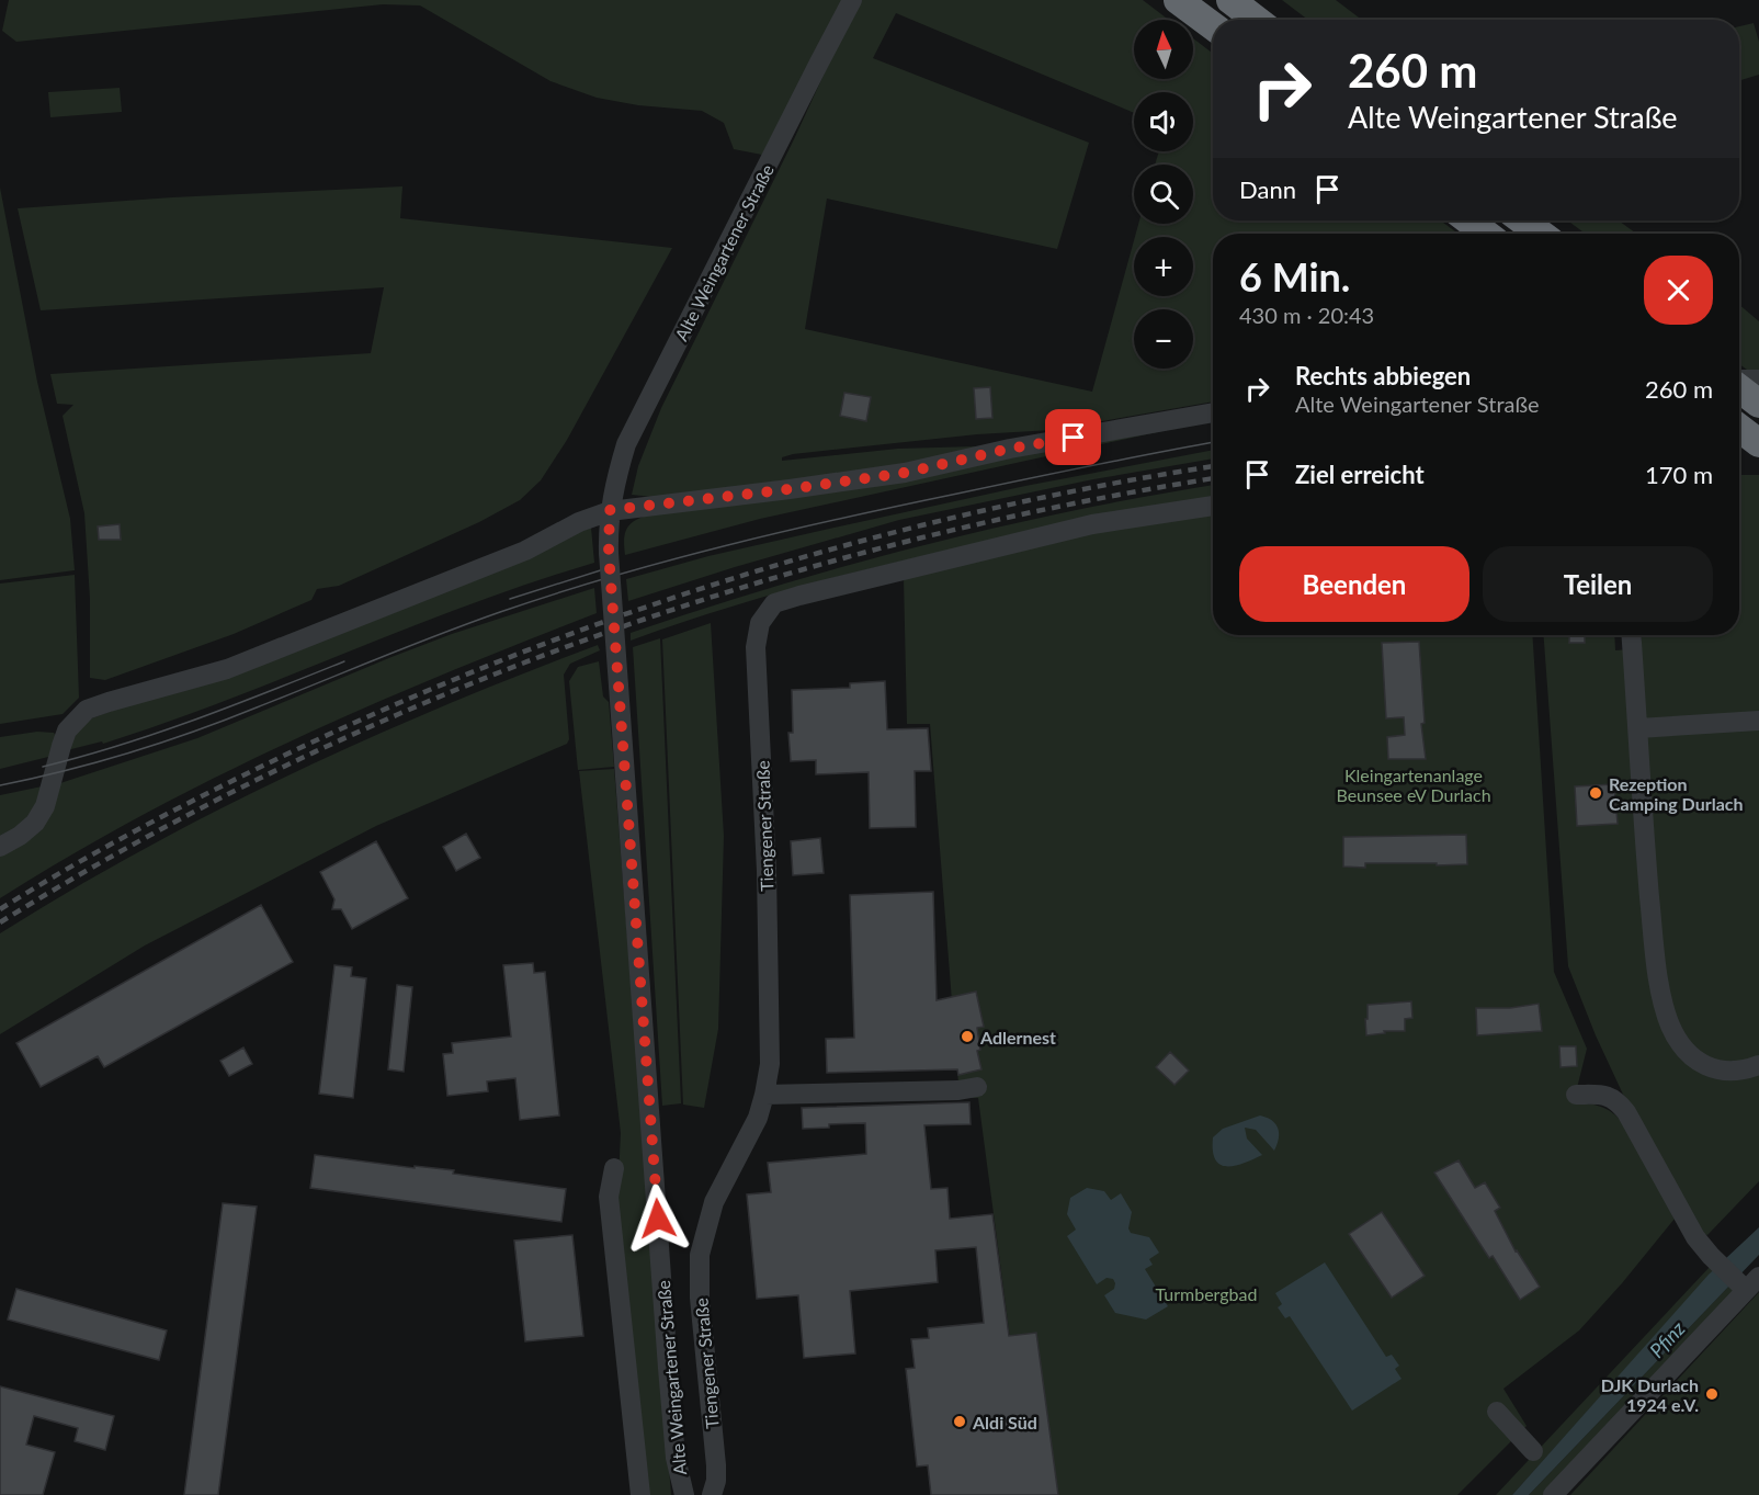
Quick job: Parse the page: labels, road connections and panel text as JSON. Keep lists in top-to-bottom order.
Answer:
{
  "streets": {
    "street": ["Alte Weingartener Straße", "Tiengener Straße"]
  },
  "water": ["Pfinz"],
  "parks": ["Kleingartenanlage Beunsee eV Durlach", "Turmbergbad"],
  "places": [
    "Rezeption Camping Durlach",
    "Adlernest",
    "DJK Durlach 1924 e.V.",
    "Aldi Süd"
  ],
  "north": "top",
  "page": {
    "map_buttons": ["+", "−"],
    "turn": ["260 m", "Alte Weingartener Straße"],
    "then": "Dann",
    "heading": ["6 Min.", "430 m · 20:43"],
    "list": [
      {
        "name": "Rechts abbiegen",
        "note": "Alte Weingartener Straße",
        "value": "260 m"
      },
      {
        "name": "Ziel erreicht",
        "value": "170 m"
      }
    ],
    "buttons": ["Beenden", "Teilen"]
  }
}
